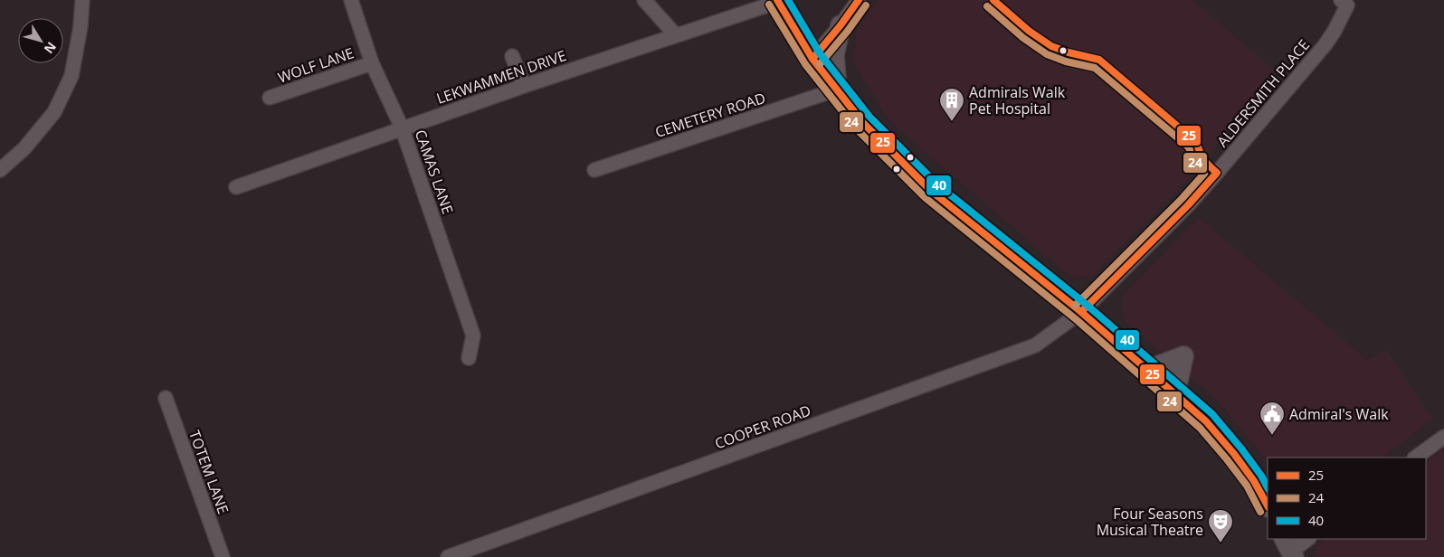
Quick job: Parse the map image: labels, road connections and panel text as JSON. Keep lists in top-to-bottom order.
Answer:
{
  "streets": {
    "street": [
      "WOLF LANE",
      "LEKWAMMEN DRIVE",
      "ALDERSMITH PLACE",
      "CEMETERY ROAD",
      "CAMAS LANE",
      "COOPER ROAD",
      "TOTEM LANE"
    ]
  },
  "crossings": [
    ["WOLF LANE", "CAMAS LANE"],
    ["LEKWAMMEN DRIVE", "CAMAS LANE"],
    ["ALDERSMITH PLACE", "COOPER ROAD"]
  ],
  "places": {
    "building": ["Admirals Walk Pet Hospital"],
    "public building": ["Admiral's Walk"],
    "theatre": ["Four Seasons Musical Theatre"]
  },
  "lines": ["transit line 25", "transit line 40", "transit line 24"],
  "legend": ["25", "24", "40"],
  "north": "bottom right"
}
